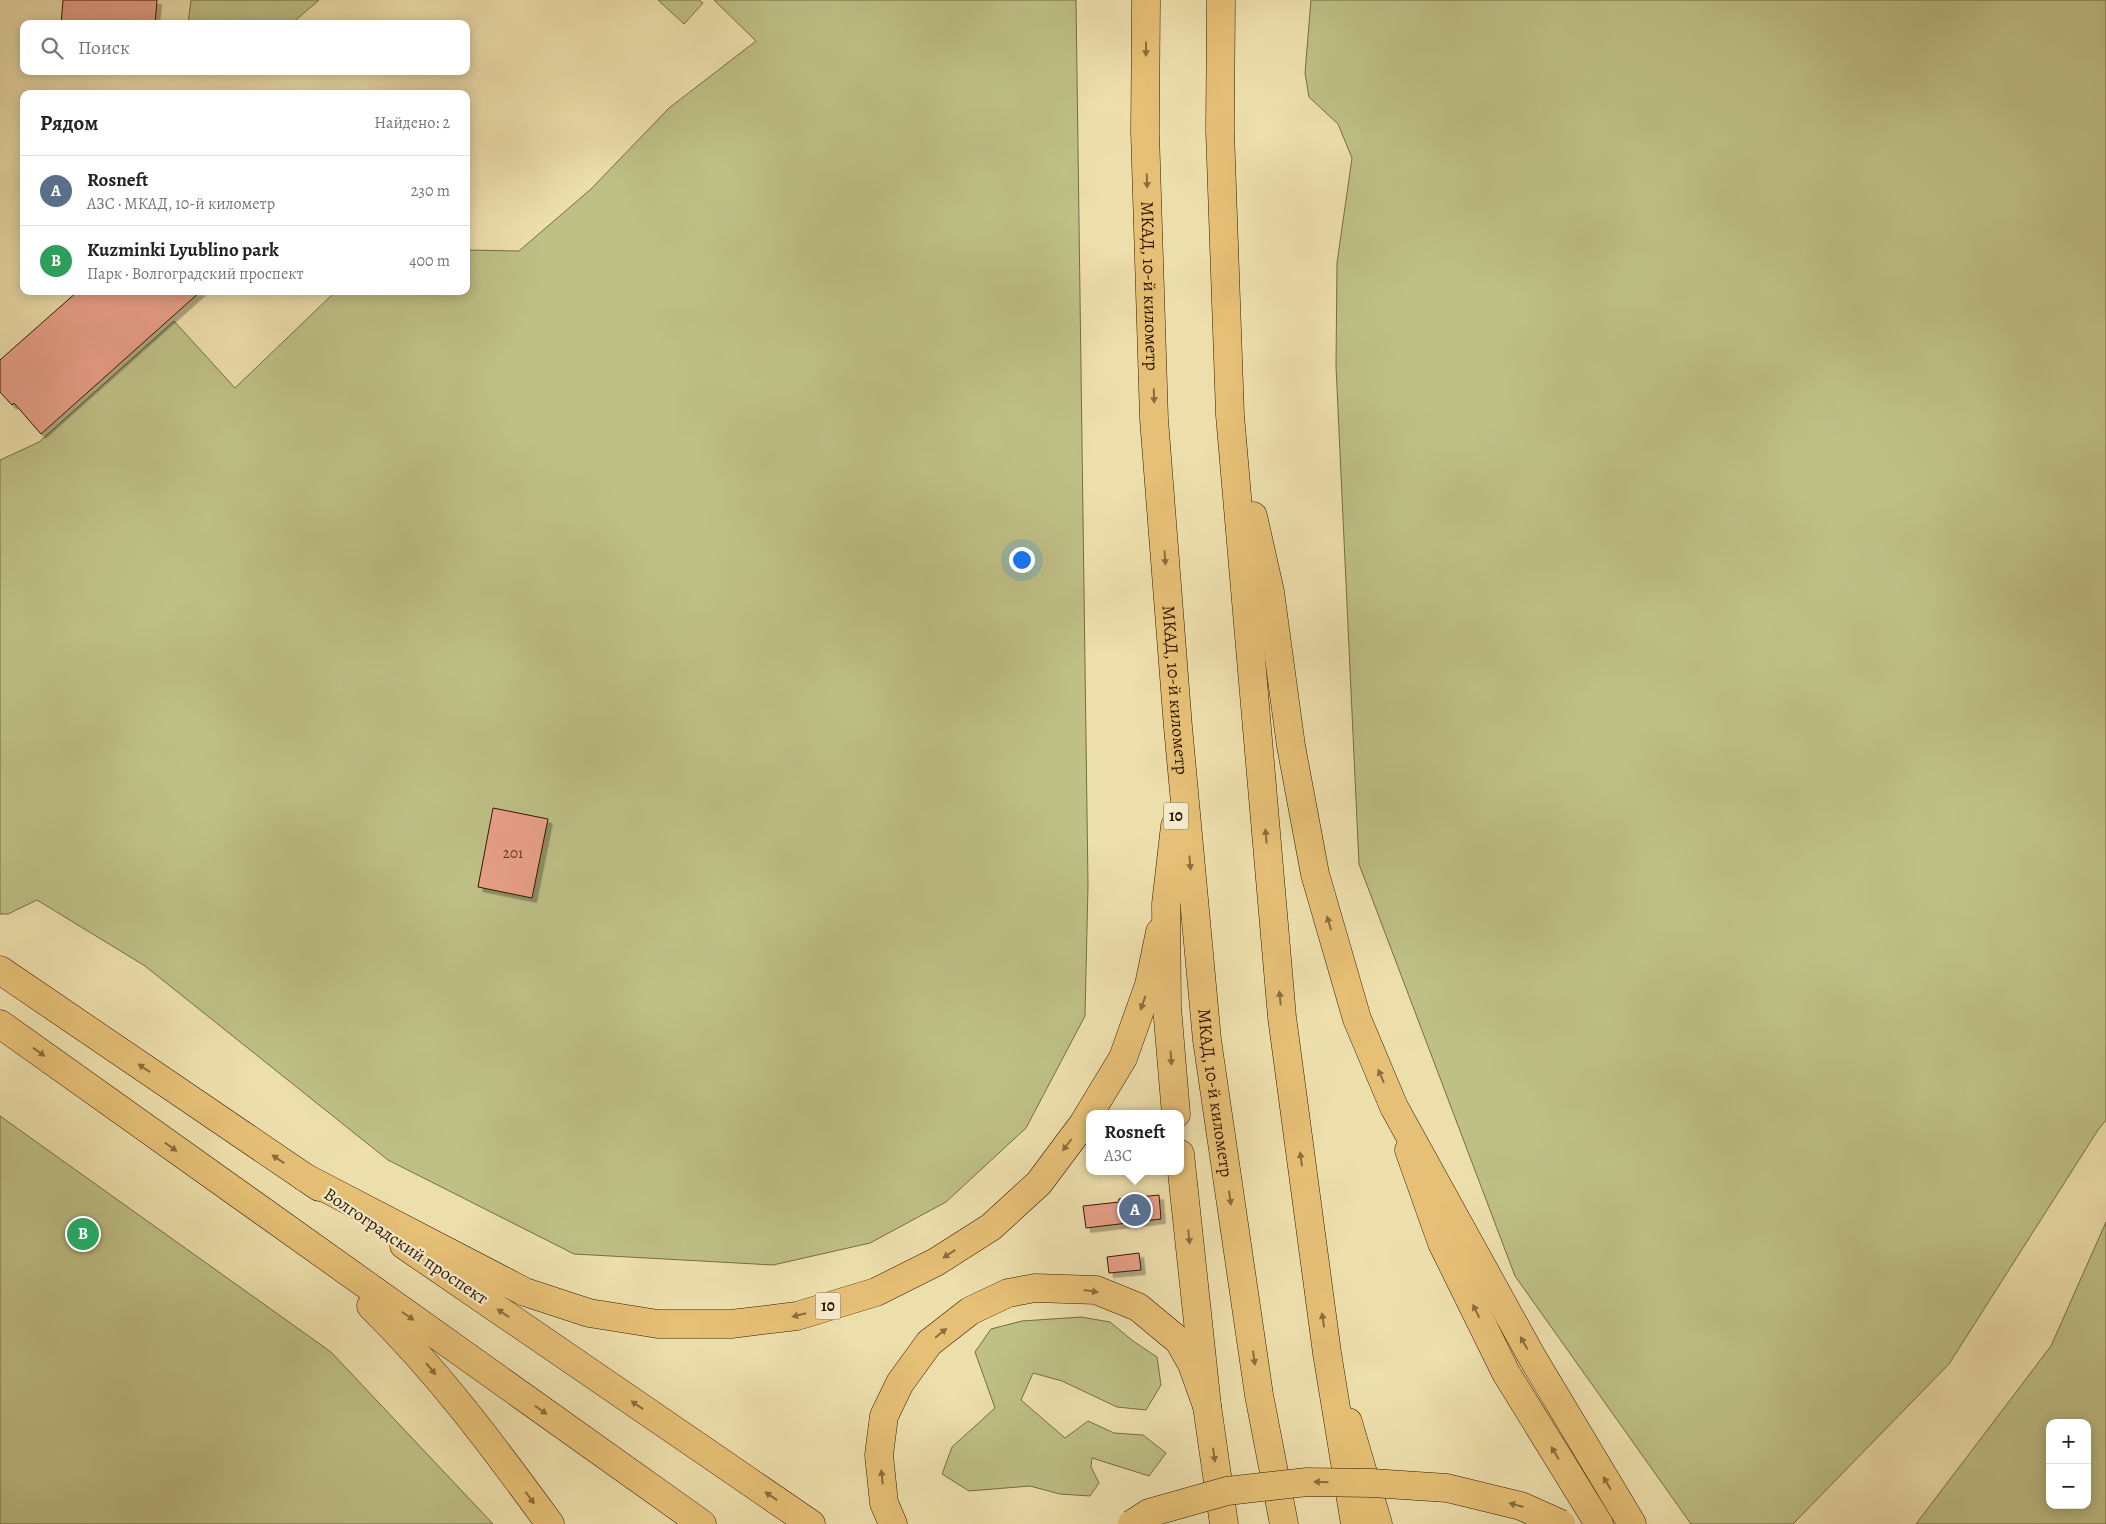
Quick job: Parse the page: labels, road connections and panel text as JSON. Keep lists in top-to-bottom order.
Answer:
{
  "streets": {
    "main road": ["МКАД, 10-й километр", "10", "Волгоградский проспект"]
  },
  "crossings": [
    ["МКАД, 10-й километр", "10"],
    ["10", "Волгоградский проспект"]
  ],
  "house_numbers": ["201"],
  "page": {
    "search": "Поиск",
    "heading": ["Рядом", "Найдено: 2"],
    "list": [
      {
        "mark": "A",
        "name": "Rosneft",
        "note": "АЗС · МКАД, 10-й километр",
        "value": "230 m"
      },
      {
        "mark": "B",
        "name": "Kuzminki Lyublino park",
        "note": "Парк · Волгоградский проспект",
        "value": "400 m"
      }
    ],
    "popup": ["Rosneft", "АЗС"],
    "pins": ["A", "B"],
    "map_buttons": ["+", "−"]
  }
}
